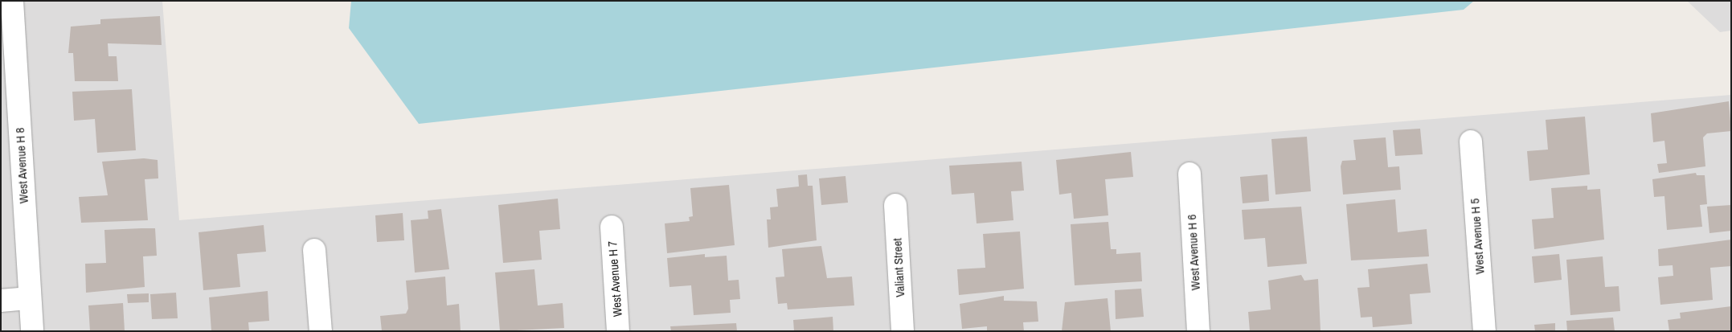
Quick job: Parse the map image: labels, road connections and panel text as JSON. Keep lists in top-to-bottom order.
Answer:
{
  "streets": {
    "street": [
      "West Avenue H 8",
      "West Avenue H 5",
      "West Avenue H 6",
      "Valiant Street",
      "West Avenue H 7"
    ]
  }
}
